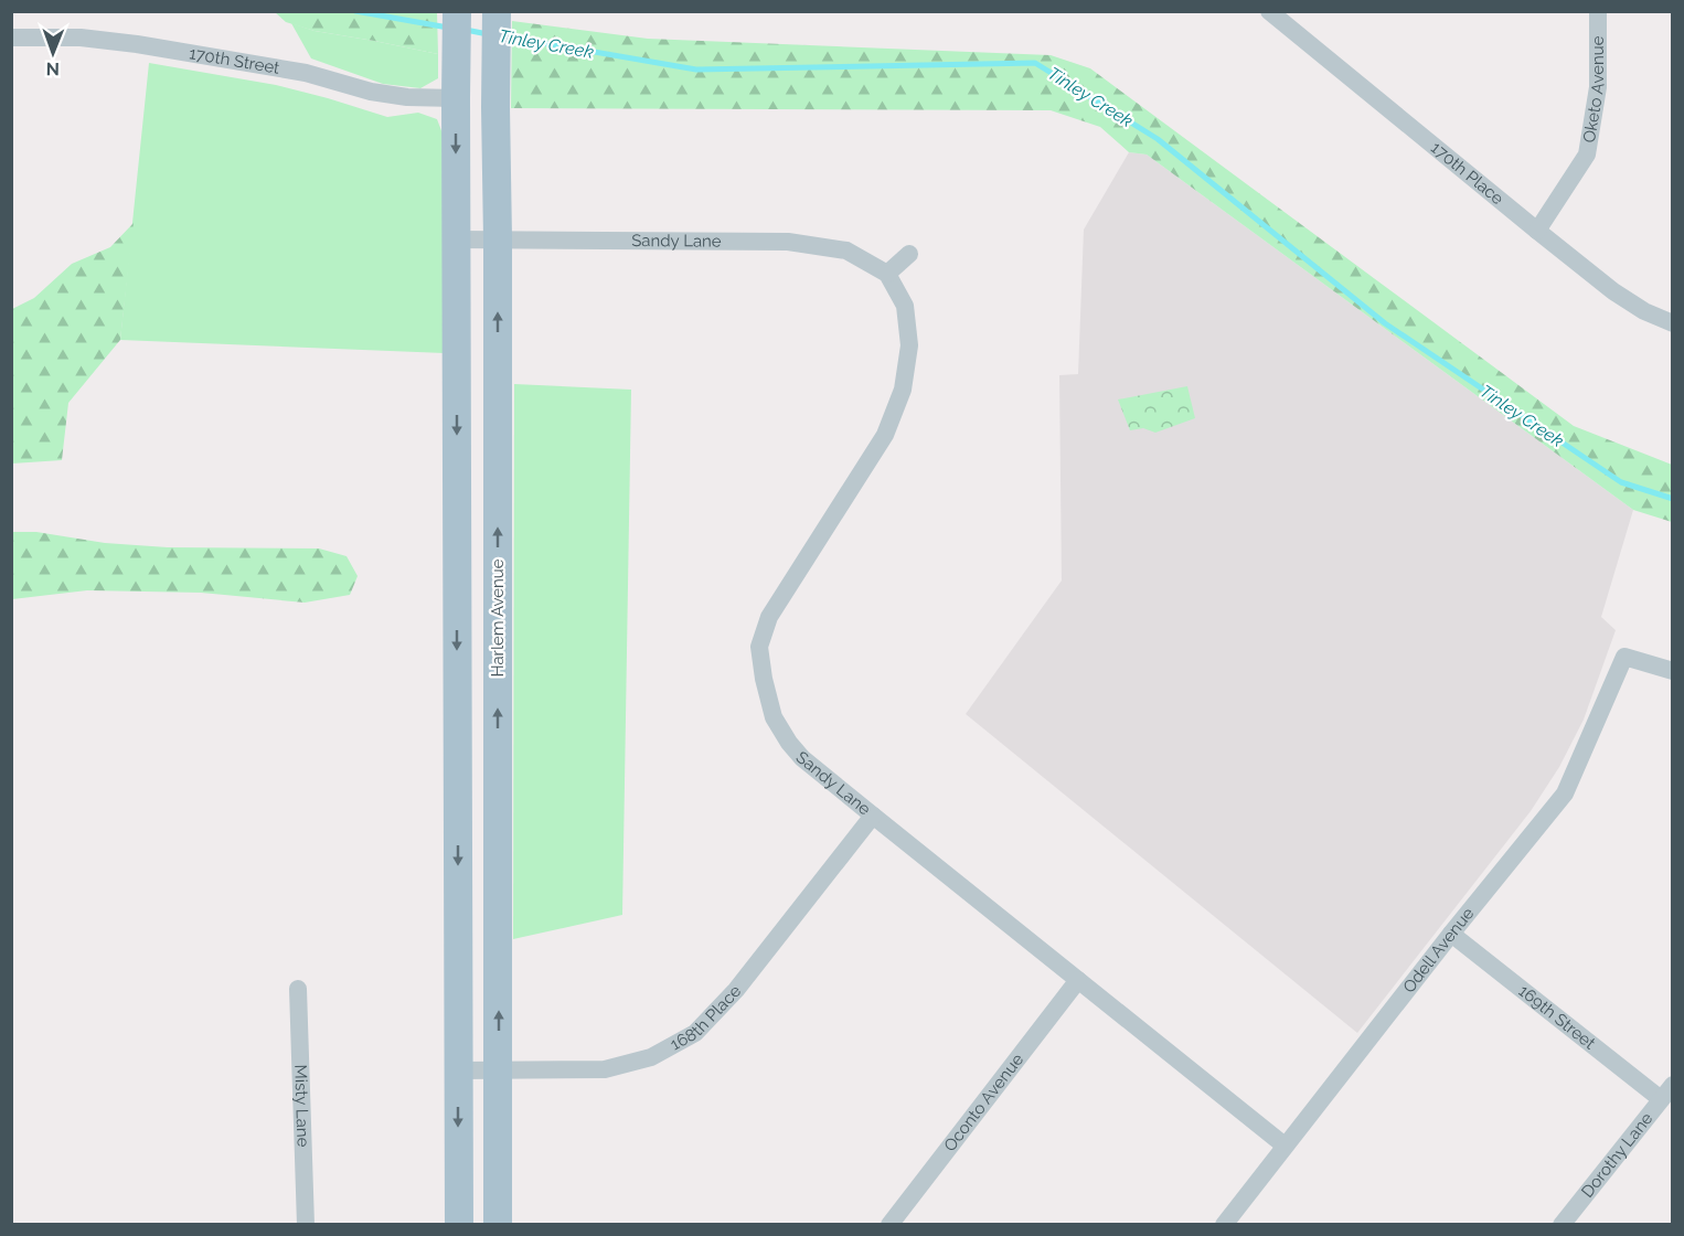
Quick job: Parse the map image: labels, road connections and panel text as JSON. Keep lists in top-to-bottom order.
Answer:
{
  "streets": {
    "main road": ["Harlem Avenue"],
    "street": [
      "170th Street",
      "Oketo Avenue",
      "170th Place",
      "Sandy Lane",
      "Odell Avenue",
      "168th Place",
      "169th Street",
      "Oconto Avenue",
      "Misty Lane",
      "Dorothy Lane"
    ]
  },
  "crossings": [
    ["Oketo Avenue", "170th Place"],
    ["Sandy Lane", "Harlem Avenue"],
    ["Sandy Lane", "Odell Avenue"],
    ["Sandy Lane", "168th Place"],
    ["Sandy Lane", "Oconto Avenue"],
    ["Harlem Avenue", "168th Place"],
    ["Odell Avenue", "169th Street"],
    ["169th Street", "Dorothy Lane"]
  ],
  "water": ["Tinley Creek"],
  "north": "bottom"
}
